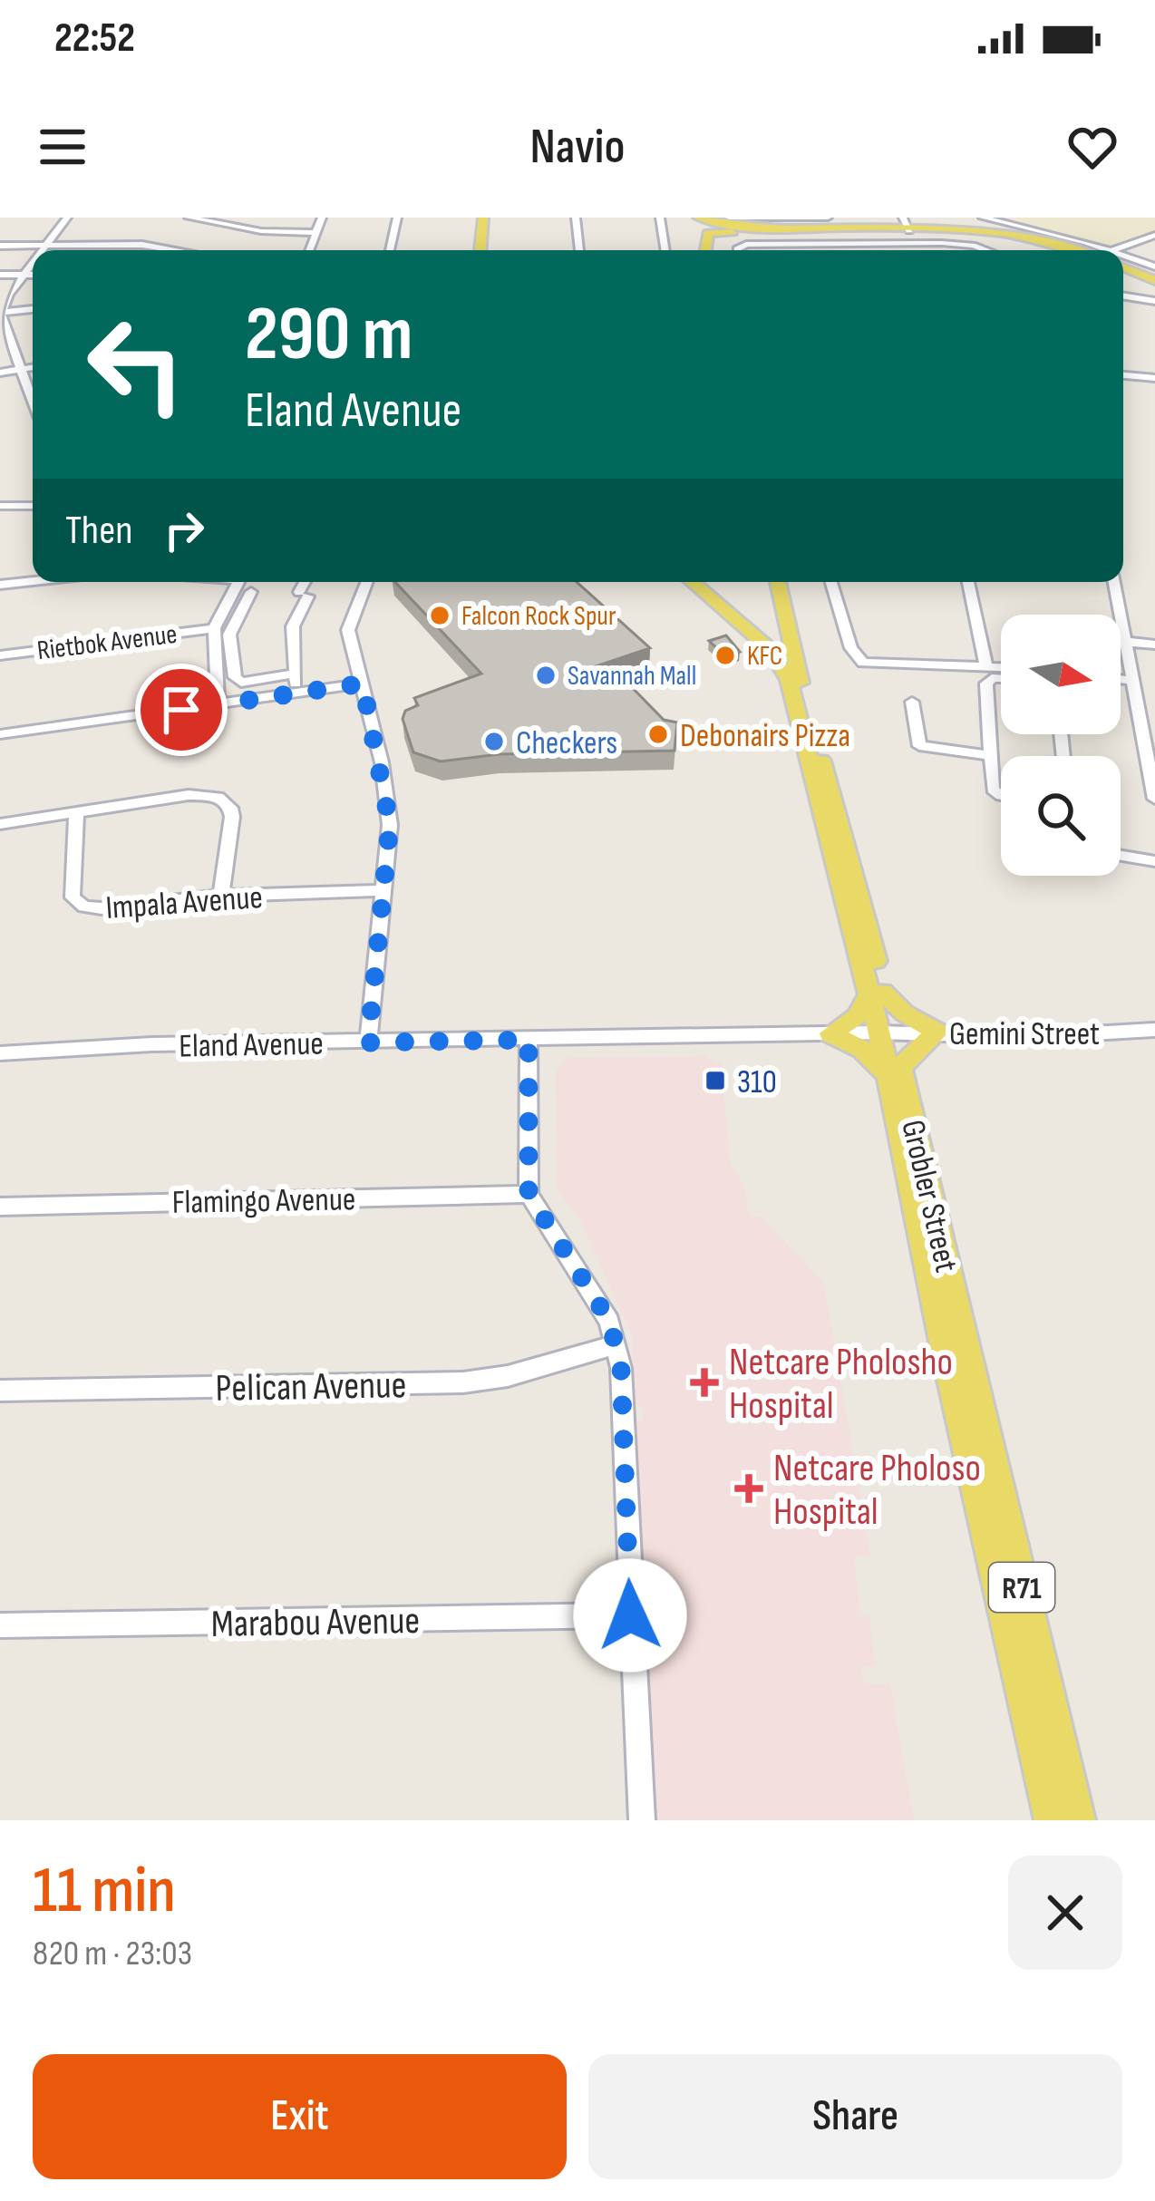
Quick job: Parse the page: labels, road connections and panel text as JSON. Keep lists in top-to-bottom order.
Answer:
{
  "streets": {
    "main road": ["Grobler Street", "R71"],
    "street": [
      "Rietbok Avenue",
      "Impala Avenue",
      "Gemini Street",
      "Eland Avenue",
      "Flamingo Avenue",
      "Pelican Avenue",
      "Marabou Avenue"
    ]
  },
  "crossings": [
    ["Gemini Street", "Eland Avenue"],
    ["Gemini Street", "Grobler Street"],
    ["Eland Avenue", "Grobler Street"],
    ["Grobler Street", "R71"]
  ],
  "places": {
    "other": [
      "Falcon Rock Spur",
      "KFC",
      "Savannah Mall",
      "Debonairs Pizza",
      "Checkers"
    ],
    "transit": ["310"],
    "health": ["Netcare Pholosho Hospital", "Netcare Pholoso Hospital"]
  },
  "north": "right",
  "page": {
    "status": "22:52",
    "header": "Navio",
    "turn": ["290 m", "Eland Avenue"],
    "then": "Then",
    "heading": ["11 min", "820 m · 23:03"],
    "buttons": ["Exit", "Share"]
  }
}
